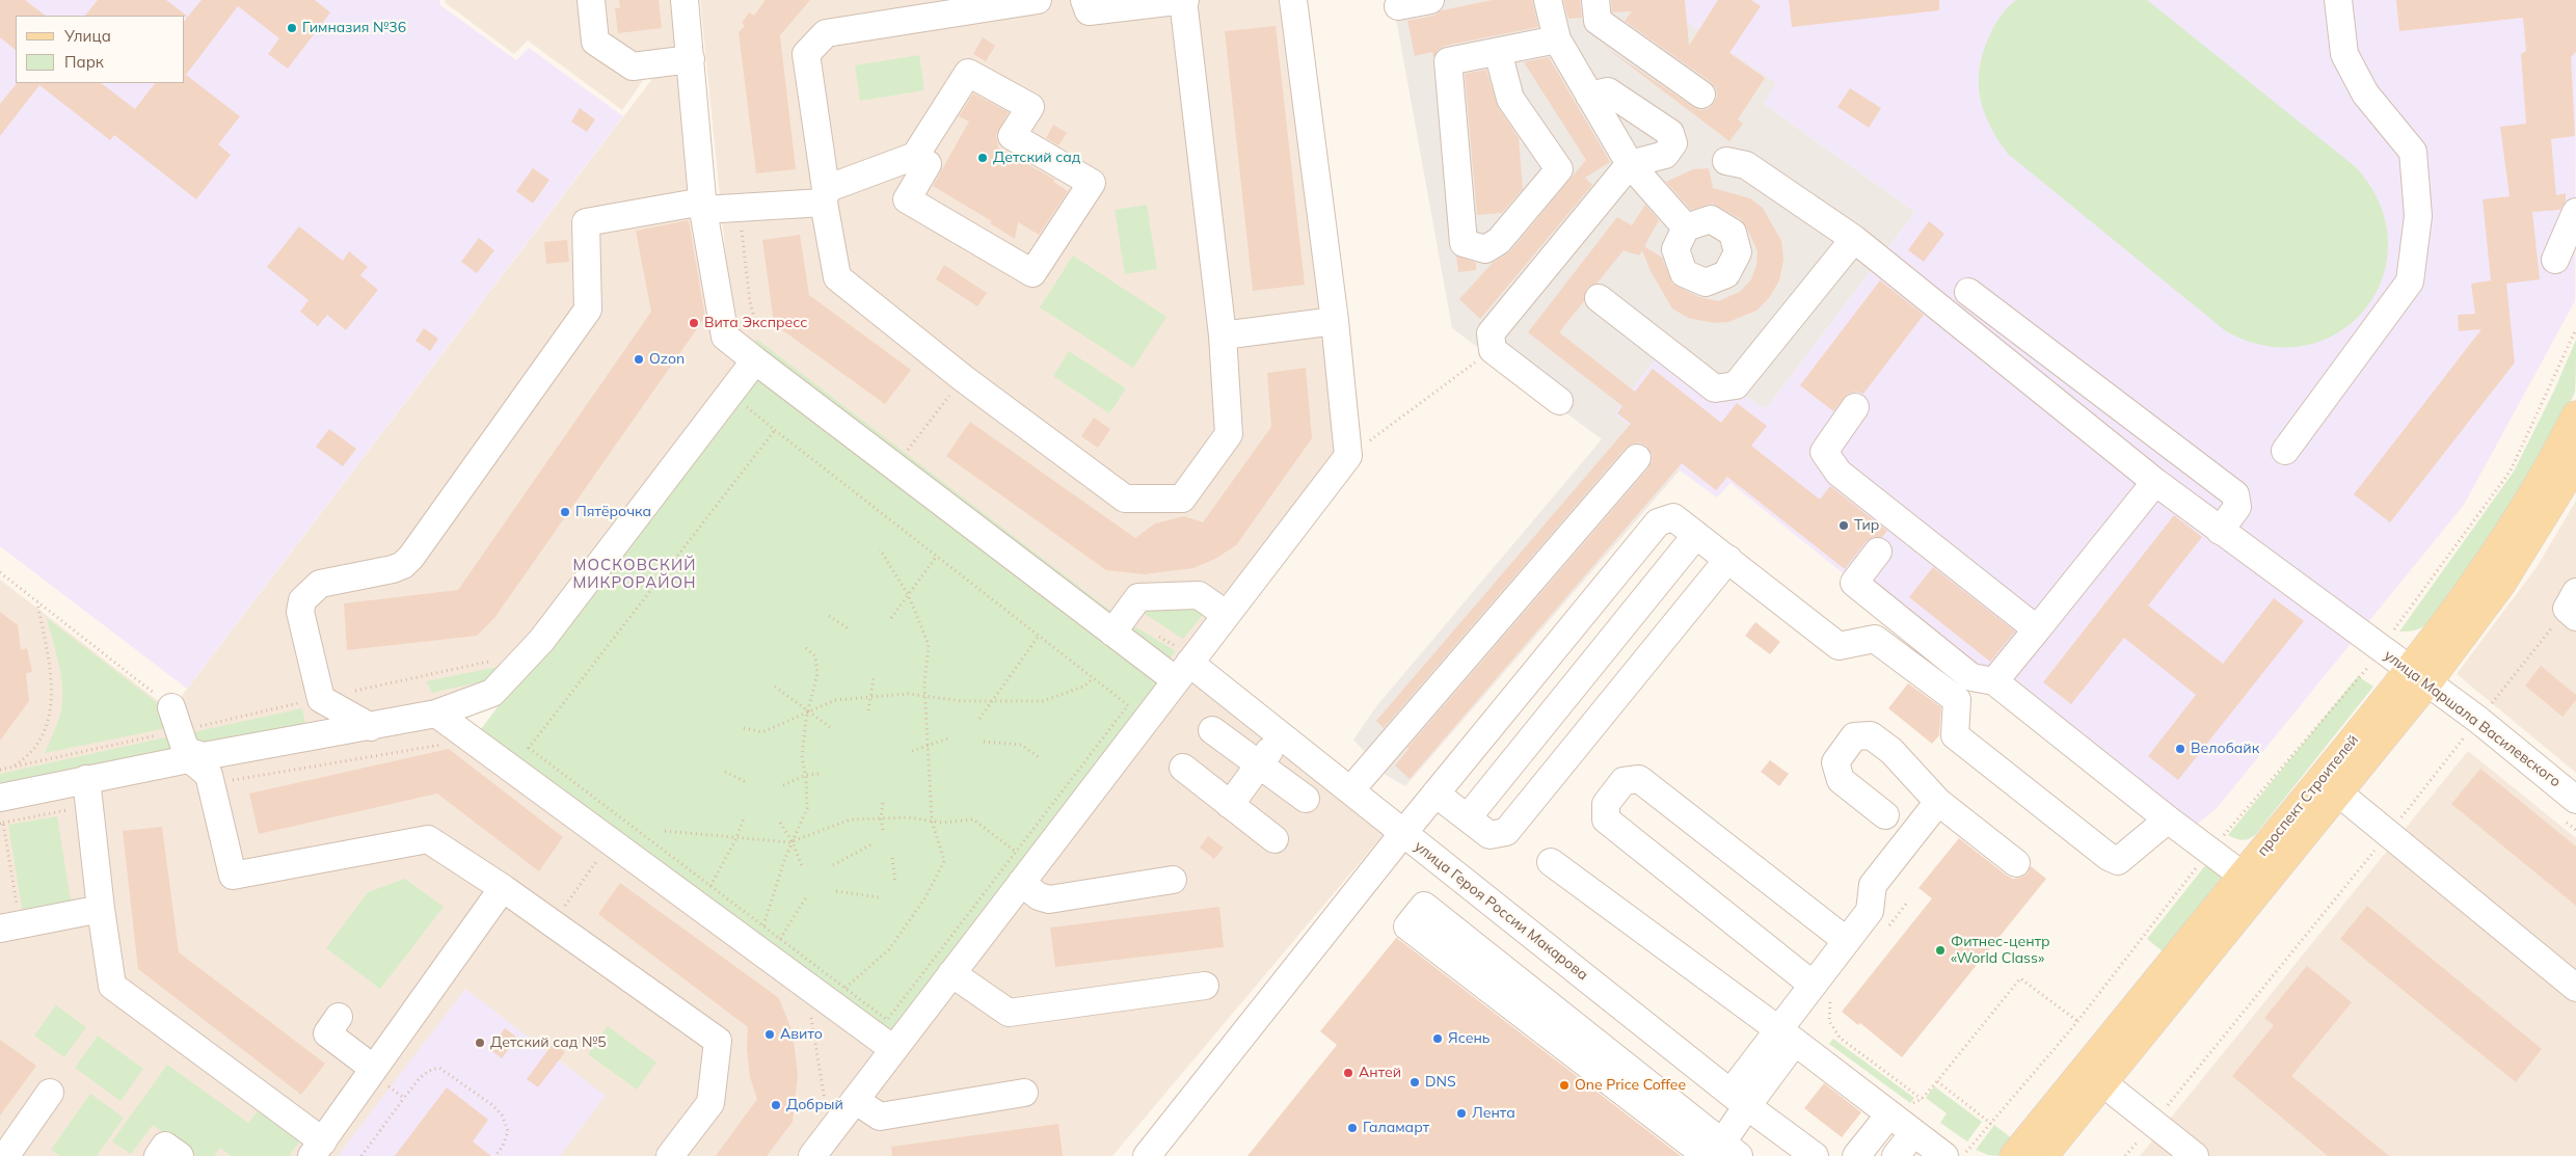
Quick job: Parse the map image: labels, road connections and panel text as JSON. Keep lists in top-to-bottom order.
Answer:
{
  "streets": {
    "main road": ["проспект Строителей"],
    "street": ["улица Маршала Василевского", "улица Героя России Макарова"]
  },
  "crossings": [
    ["улица Маршала Василевского", "проспект Строителей"]
  ],
  "districts": ["МОСКОВСКИЙ МИКРОРАЙОН"],
  "places": [
    "Гимназия №36",
    "Детский сад",
    "Вита Экспресс",
    "Ozon",
    "Пятёрочка",
    "Тир",
    "Велобайк",
    "Фитнес-центр «World Class»",
    "Авито",
    "Ясень",
    "Детский сад №5",
    "Антей",
    "DNS",
    "One Price Coffee",
    "Добрый",
    "Лента",
    "Галамарт"
  ],
  "legend": ["Улица", "Парк"]
}
